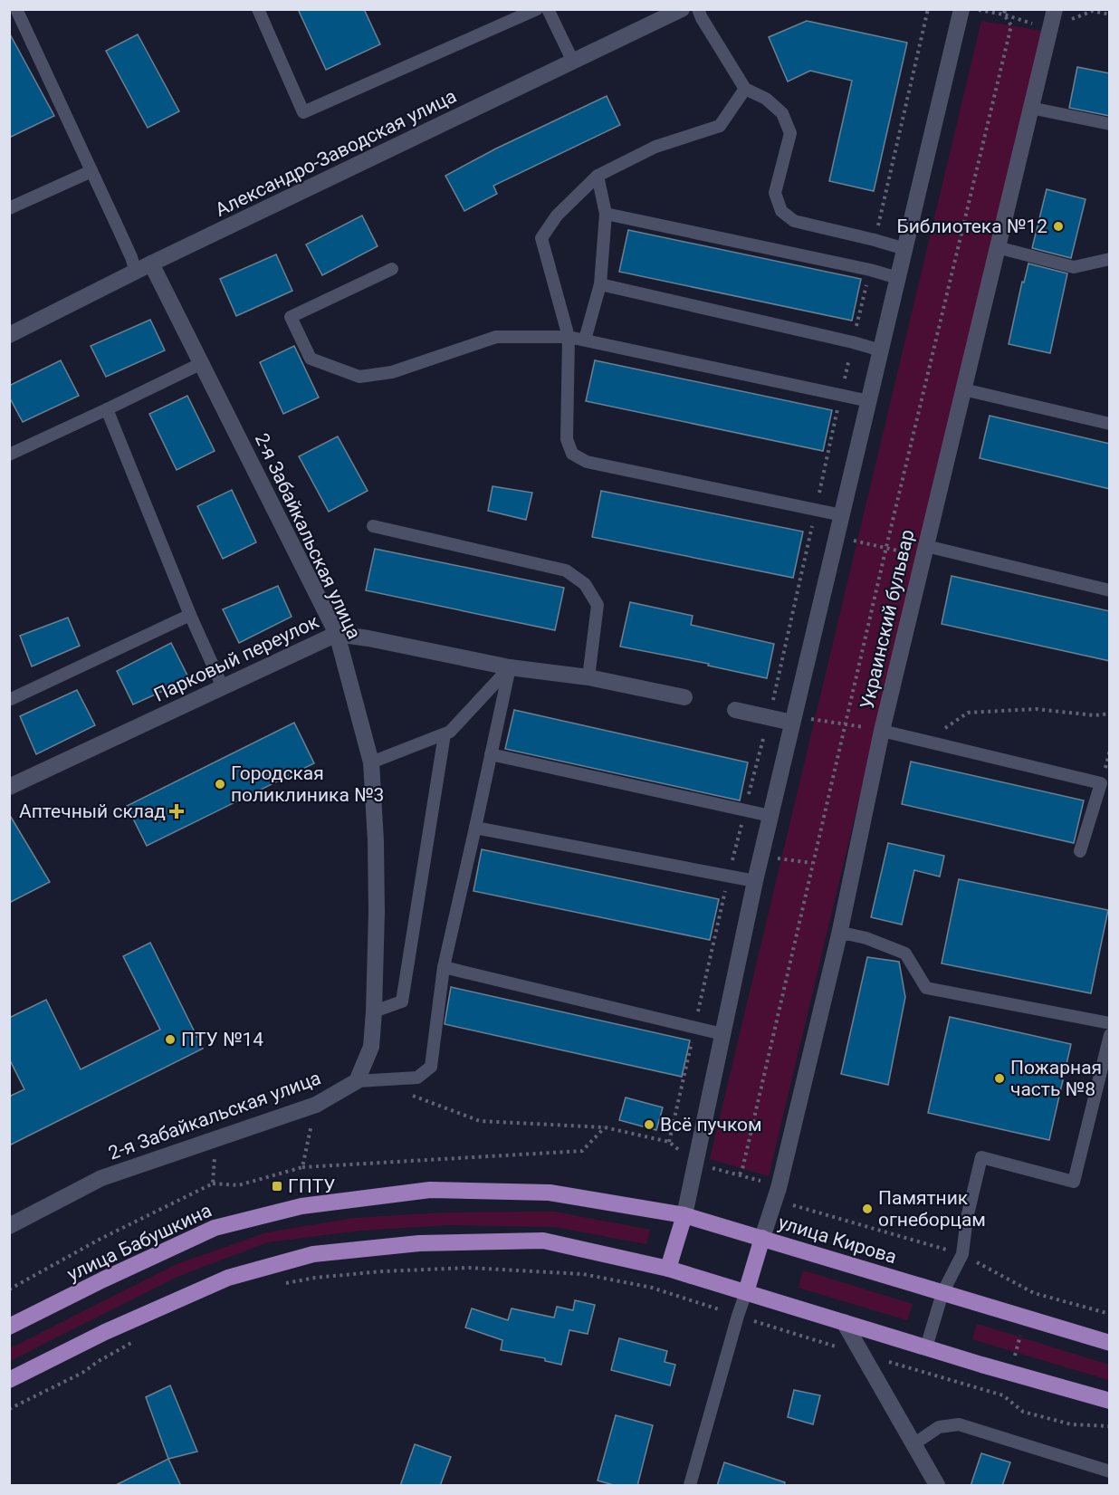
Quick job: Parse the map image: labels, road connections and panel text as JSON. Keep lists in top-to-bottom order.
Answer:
{
  "streets": {
    "main road": ["улица Кирова", "улица Бабушкина"],
    "street": [
      "Александро-Заводская улица",
      "2-я Забайкальская улица",
      "Украинский бульвар",
      "Парковый переулок"
    ]
  },
  "crossings": [
    ["Александро-Заводская улица", "2-я Забайкальская улица"],
    ["2-я Забайкальская улица", "Парковый переулок"],
    ["Украинский бульвар", "улица Кирова"],
    ["улица Кирова", "улица Бабушкина"]
  ],
  "places": {
    "other": [
      "Библиотека №12",
      "Городская поликлиника №3",
      "ПТУ №14",
      "Пожарная часть №8",
      "Всё пучком",
      "Памятник огнеборцам"
    ],
    "health": ["Аптечный склад"],
    "transit": ["ГПТУ"]
  }
}
